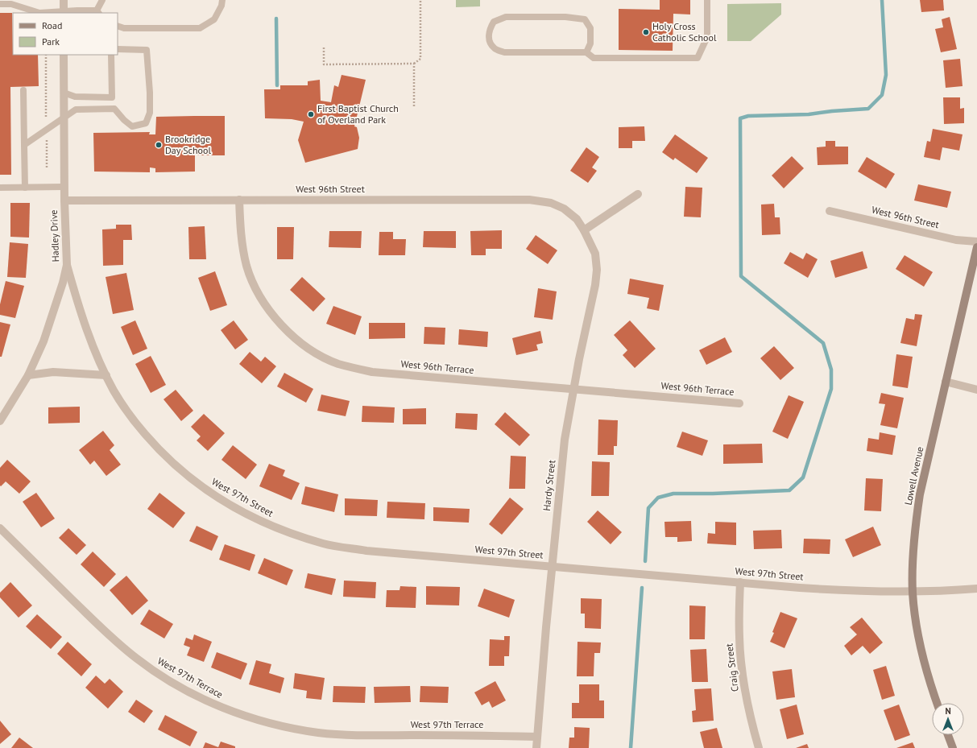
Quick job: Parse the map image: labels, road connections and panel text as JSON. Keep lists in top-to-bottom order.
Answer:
{
  "streets": {
    "street": [
      "West 96th Street",
      "Hadley Drive",
      "West 96th Terrace",
      "Lowell Avenue",
      "Hardy Street",
      "West 97th Street",
      "Craig Street",
      "West 97th Terrace"
    ]
  },
  "crossings": [
    ["West 96th Street", "Hadley Drive"],
    ["West 96th Street", "West 96th Terrace"],
    ["West 96th Street", "Hardy Street"],
    ["Hadley Drive", "West 97th Street"],
    ["West 96th Terrace", "Hardy Street"],
    ["Lowell Avenue", "West 97th Street"],
    ["Hardy Street", "West 97th Street"],
    ["Hardy Street", "West 97th Terrace"],
    ["West 97th Street", "Craig Street"]
  ],
  "places": ["Holy Cross Catholic School", "First Baptist Church of Overland Park", "Brookridge Day School"],
  "legend": ["Road", "Park"],
  "north": "top"
}
